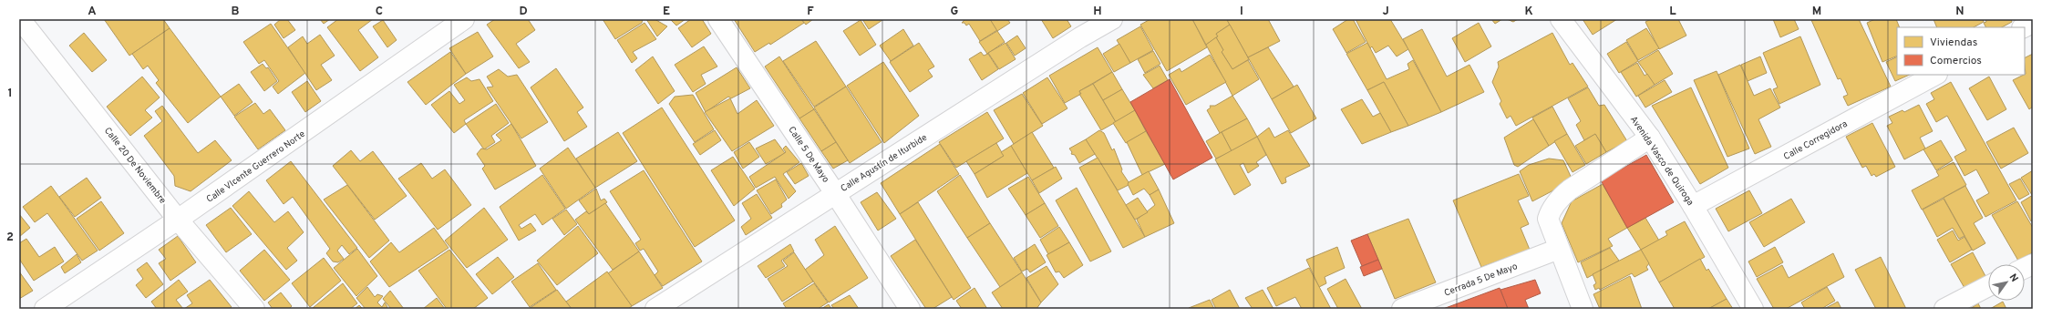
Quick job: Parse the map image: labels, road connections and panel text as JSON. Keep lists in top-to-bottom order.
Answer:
{
  "streets": {
    "street": [
      "Calle Corregidora",
      "Calle 5 De Mayo",
      "Avenida Vasco de Quiroga",
      "Calle Agustín de Iturbide",
      "Calle 20 De Noviembre",
      "Calle VIcente Guerrero Norte",
      "Cerrada 5 De Mayo"
    ]
  },
  "crossings": [
    ["Calle Corregidora", "Avenida Vasco de Quiroga"],
    ["Calle 5 De Mayo", "Calle Agustín de Iturbide"],
    ["Calle 20 De Noviembre", "Calle VIcente Guerrero Norte"]
  ],
  "legend": ["Viviendas", "Comercios"],
  "north": "top right",
  "grid": {
    "columns": [
      "A",
      "B",
      "C",
      "D",
      "E",
      "F",
      "G",
      "H",
      "I",
      "J",
      "K",
      "L",
      "M",
      "N"
    ],
    "rows": ["1", "2"]
  }
}
